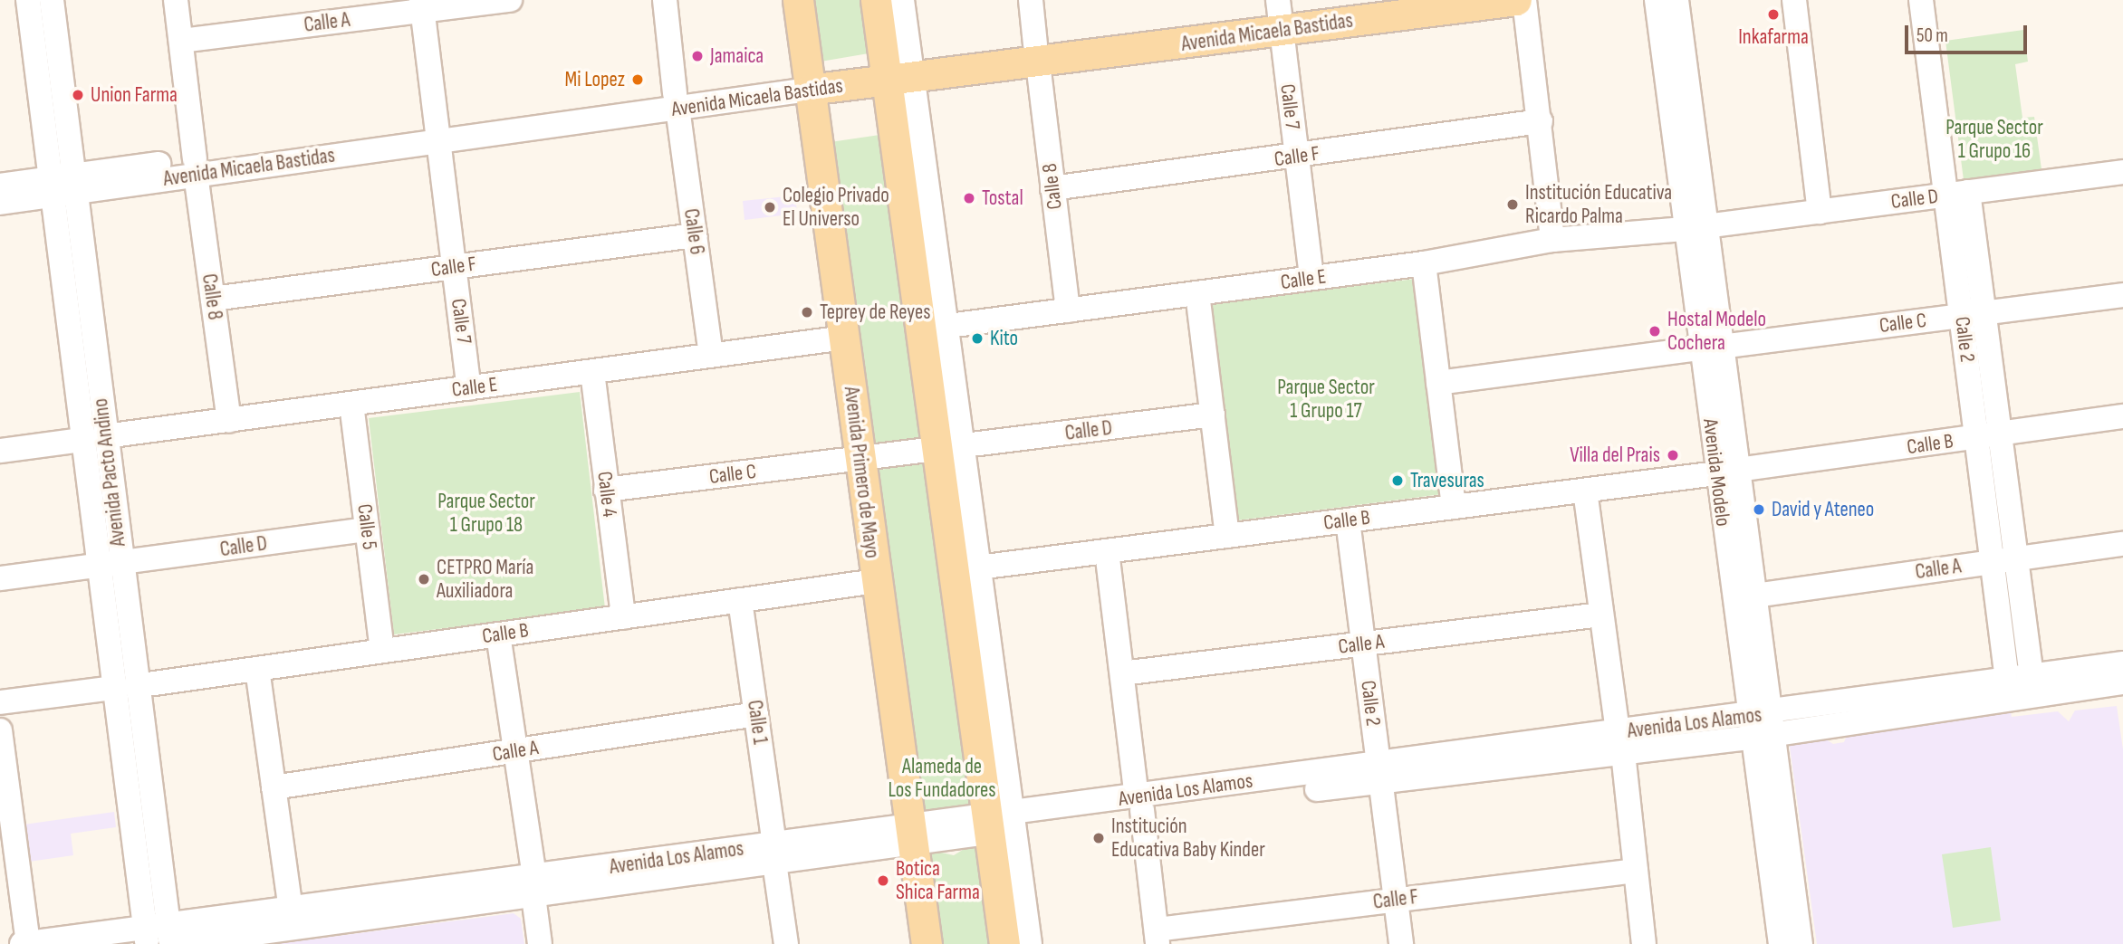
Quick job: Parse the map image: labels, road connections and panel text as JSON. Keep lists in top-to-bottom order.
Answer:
{
  "streets": {
    "main road": ["Avenida Micaela Bastidas", "Avenida Primero de Mayo"],
    "street": [
      "Calle A",
      "Calle 7",
      "Calle F",
      "Calle 8",
      "Calle D",
      "Calle 6",
      "Calle E",
      "Calle C",
      "Calle 2",
      "Calle B",
      "Avenida Pacto Andino",
      "Avenida Modelo",
      "Calle 4",
      "Calle 5",
      "Calle 1",
      "Avenida Los Alamos"
    ]
  },
  "crossings": [
    ["Calle A", "Calle 8"],
    ["Calle A", "Calle 2"],
    ["Calle A", "Avenida Modelo"],
    ["Calle A", "Calle 1"],
    ["Avenida Micaela Bastidas", "Calle 7"],
    ["Avenida Micaela Bastidas", "Calle 8"],
    ["Avenida Micaela Bastidas", "Calle 6"],
    ["Avenida Micaela Bastidas", "Avenida Pacto Andino"],
    ["Avenida Micaela Bastidas", "Avenida Primero de Mayo"],
    ["Calle 7", "Calle F"],
    ["Calle 7", "Calle E"],
    ["Calle F", "Calle 8"],
    ["Calle F", "Calle 6"],
    ["Calle 8", "Calle E"],
    ["Calle D", "Calle E"],
    ["Calle D", "Calle C"],
    ["Calle D", "Calle 2"],
    ["Calle D", "Avenida Pacto Andino"],
    ["Calle D", "Avenida Primero de Mayo"],
    ["Calle D", "Avenida Modelo"],
    ["Calle D", "Calle 5"],
    ["Calle 6", "Calle E"],
    ["Calle E", "Avenida Pacto Andino"],
    ["Calle E", "Avenida Primero de Mayo"],
    ["Calle E", "Avenida Modelo"],
    ["Calle E", "Calle 4"],
    ["Calle E", "Calle 5"],
    ["Calle C", "Calle 2"],
    ["Calle C", "Avenida Primero de Mayo"],
    ["Calle C", "Avenida Modelo"],
    ["Calle C", "Calle 4"],
    ["Calle 2", "Calle B"],
    ["Calle 2", "Avenida Los Alamos"],
    ["Calle B", "Avenida Pacto Andino"],
    ["Calle B", "Avenida Primero de Mayo"],
    ["Calle B", "Avenida Modelo"],
    ["Calle B", "Calle 4"],
    ["Calle B", "Calle 5"],
    ["Calle B", "Calle 1"],
    ["Avenida Pacto Andino", "Avenida Los Alamos"],
    ["Avenida Primero de Mayo", "Avenida Los Alamos"],
    ["Avenida Modelo", "Avenida Los Alamos"],
    ["Calle 1", "Avenida Los Alamos"]
  ],
  "parks": [
    "Parque Sector 1 Grupo 16",
    "Parque Sector 1 Grupo 17",
    "Parque Sector 1 Grupo 18",
    "Alameda de Los Fundadores"
  ],
  "places": [
    "Inkafarma",
    "Jamaica",
    "Mi Lopez",
    "Union Farma",
    "Tostal",
    "Institución Educativa Ricardo Palma",
    "Colegio Privado El Universo",
    "Teprey de Reyes",
    "Hostal Modelo Cochera",
    "Kito",
    "Villa del Prais",
    "Travesuras",
    "David y Ateneo",
    "CETPRO María Auxiliadora",
    "Institución Educativa Baby Kinder",
    "Botica Shica Farma"
  ],
  "scale_bar": "50 m"
}
